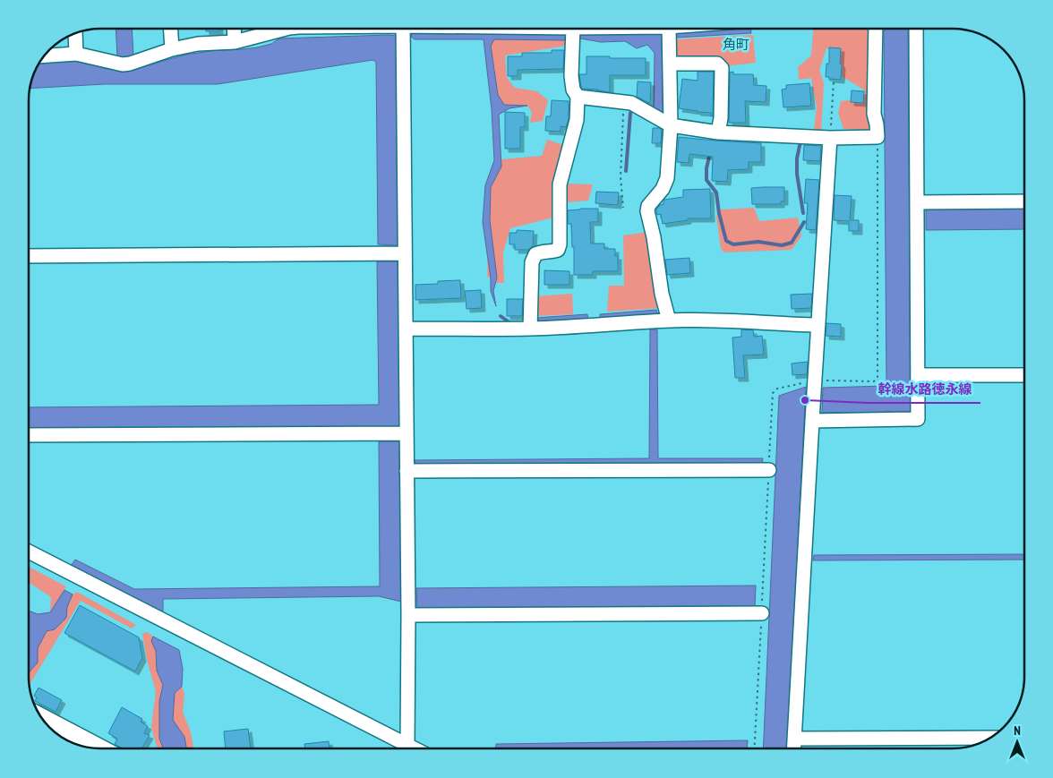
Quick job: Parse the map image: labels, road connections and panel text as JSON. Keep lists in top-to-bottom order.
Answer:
{
  "districts": ["角町"],
  "places": ["幹線水路徳永線"],
  "north": "top"
}
